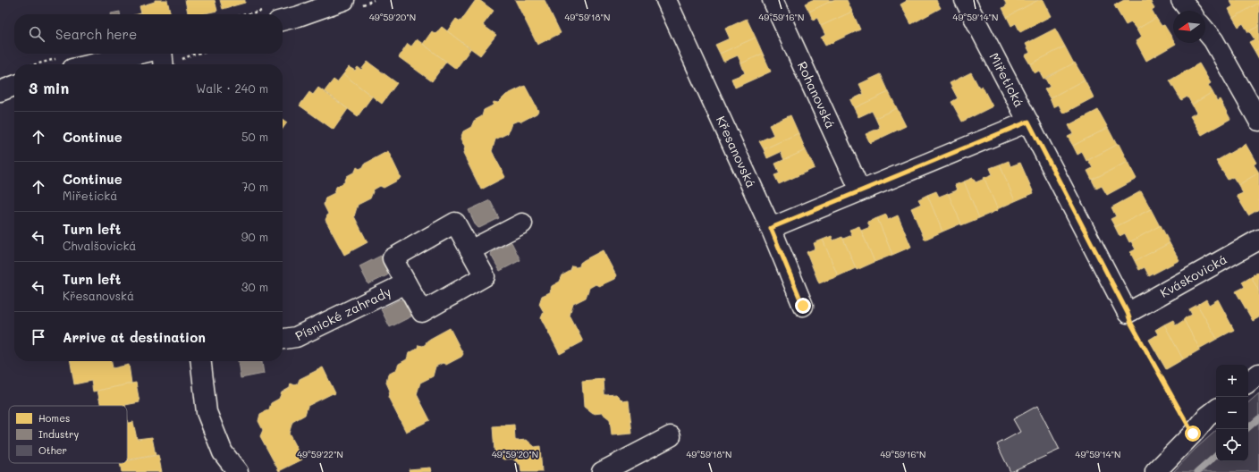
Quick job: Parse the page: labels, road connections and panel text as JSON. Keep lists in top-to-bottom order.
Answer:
{
  "streets": {
    "street": [
      "Miřetická",
      "Rohanovská",
      "Křesanovská",
      "Kváskovická",
      "Písnické zahrady"
    ]
  },
  "crossings": [
    ["Miřetická", "Kváskovická"]
  ],
  "legend": ["Homes", "Industry", "Other"],
  "north": "left",
  "page": {
    "search": "Search here",
    "heading": ["3 min", "Walk · 240 m"],
    "list": [
      ["Continue", "50 m"],
      ["Continue", "Miřetická", "70 m"],
      ["Turn left", "Chvalšovická", "90 m"],
      ["Turn left", "Křesanovská", "30 m"],
      "Arrive at destination"
    ],
    "map_buttons": ["+", "−"]
  },
  "coordinates": [
    "49°59'18\"N",
    "49°59'20\"N",
    "49°59'16\"N",
    "49°59'14\"N",
    "49°59'22\"N"
  ]
}
